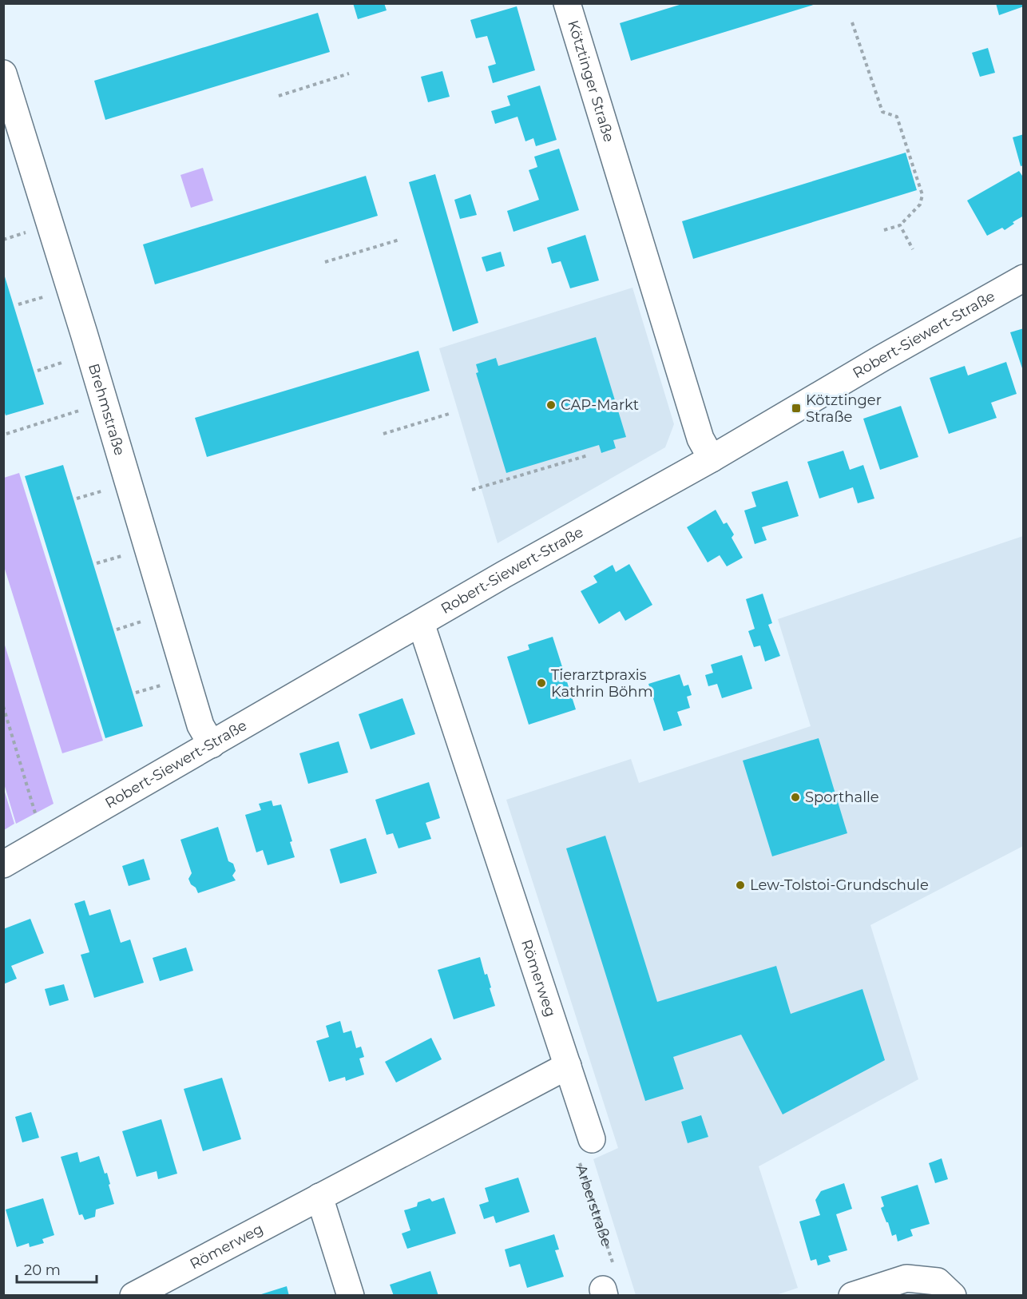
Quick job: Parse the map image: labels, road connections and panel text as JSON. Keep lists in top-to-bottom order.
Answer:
{
  "streets": {
    "street": [
      "Kötztinger Straße",
      "Robert-Siewert-Straße",
      "Brehmstraße",
      "Römerweg"
    ],
    "path": ["Arberstraße"]
  },
  "crossings": [
    ["Kötztinger Straße", "Robert-Siewert-Straße"],
    ["Robert-Siewert-Straße", "Brehmstraße"],
    ["Robert-Siewert-Straße", "Römerweg"]
  ],
  "places": {
    "other": [
      "CAP-Markt",
      "Tierarztpraxis Kathrin Böhm",
      "Sporthalle",
      "Lew-Tolstoi-Grundschule"
    ],
    "transit": ["Kötztinger Straße"]
  },
  "scale_bar": "20 m"
}
